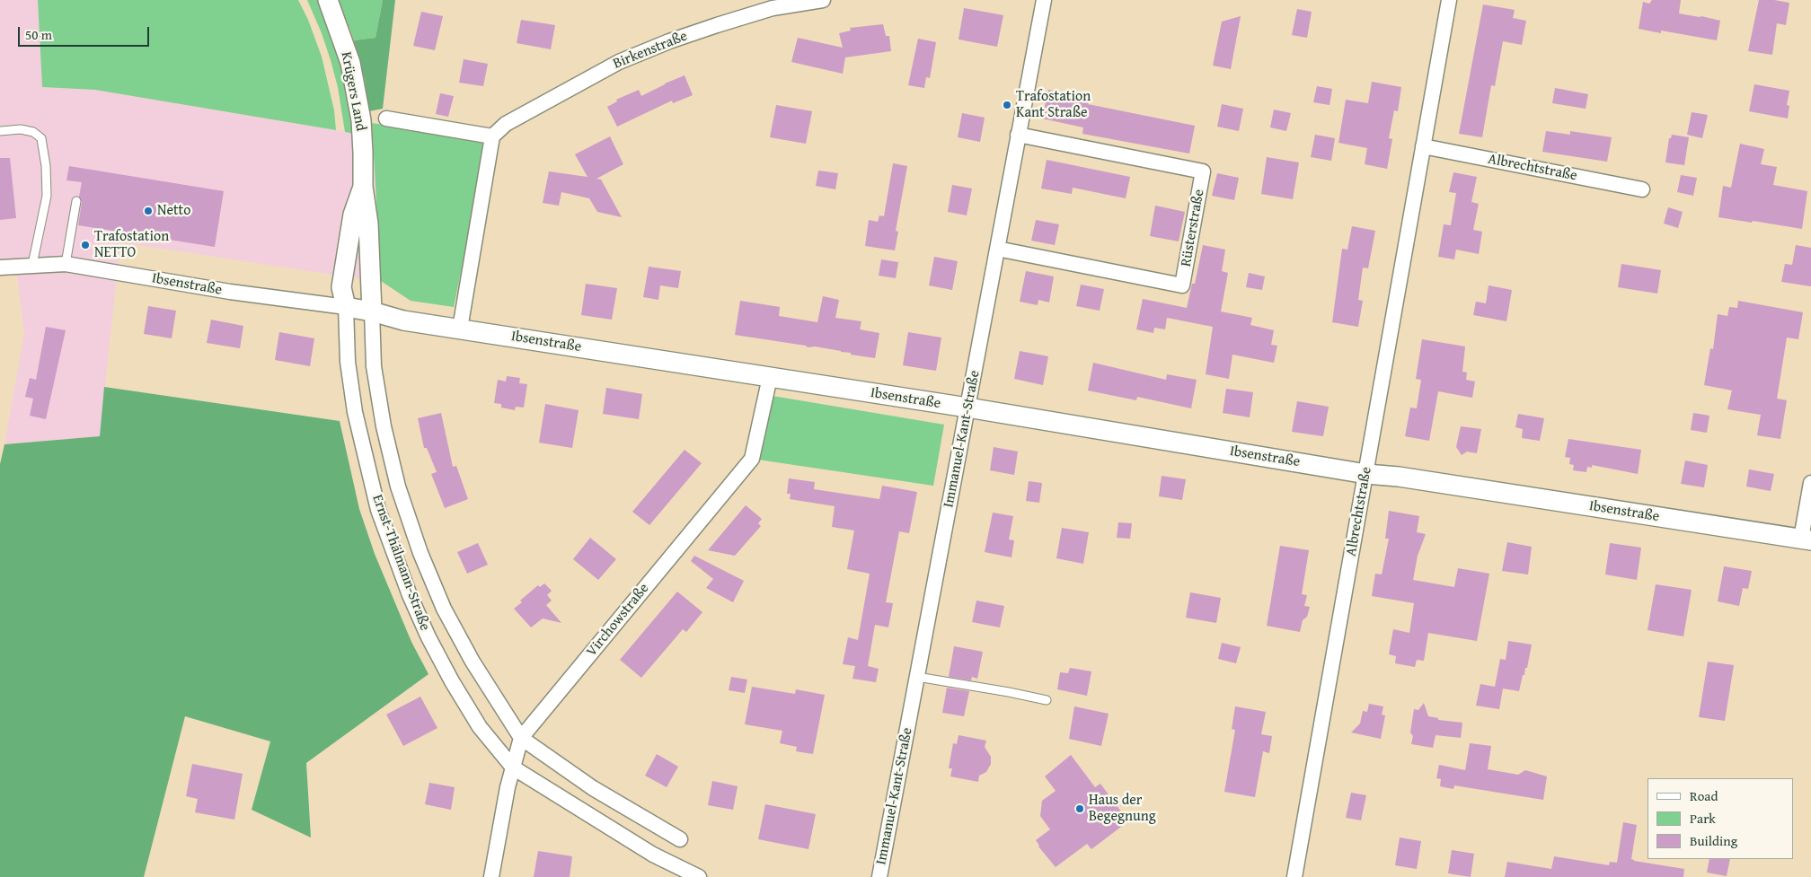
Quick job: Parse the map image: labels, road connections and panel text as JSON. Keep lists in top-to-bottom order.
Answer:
{
  "streets": {
    "street": [
      "Birkenstraße",
      "Krügers Land",
      "Albrechtstraße",
      "Rüsterstraße",
      "Ibsenstraße",
      "Immanuel-Kant-Straße",
      "Ernst-Thälmann-Straße",
      "Virchowstraße"
    ]
  },
  "crossings": [
    ["Krügers Land", "Ibsenstraße"],
    ["Krügers Land", "Ernst-Thälmann-Straße"],
    ["Albrechtstraße", "Ibsenstraße"],
    ["Rüsterstraße", "Immanuel-Kant-Straße"],
    ["Ibsenstraße", "Immanuel-Kant-Straße"],
    ["Ibsenstraße", "Ernst-Thälmann-Straße"],
    ["Ibsenstraße", "Virchowstraße"],
    ["Ernst-Thälmann-Straße", "Virchowstraße"]
  ],
  "places": [
    "Trafostation Kant Straße",
    "Netto",
    "Trafostation NETTO",
    "Haus der Begegnung"
  ],
  "legend": ["Road", "Park", "Building"],
  "scale_bar": "50 m"
}
